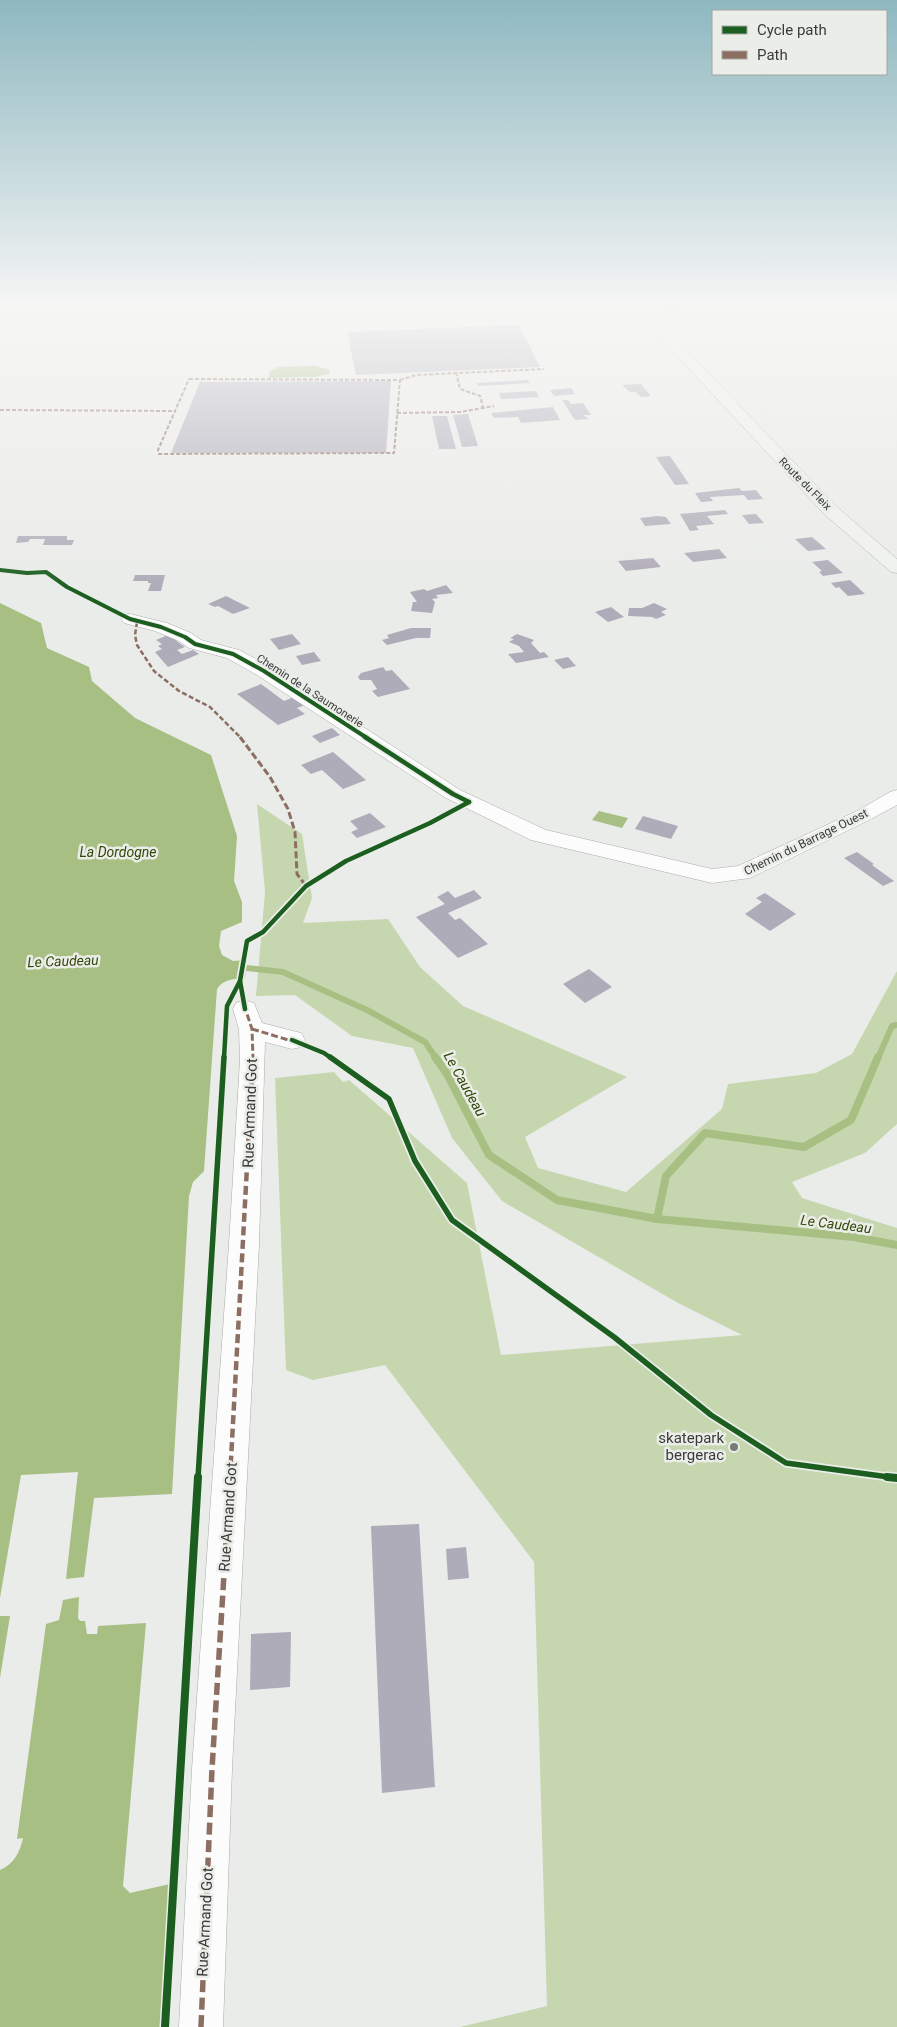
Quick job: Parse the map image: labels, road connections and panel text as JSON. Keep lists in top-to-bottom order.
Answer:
{
  "streets": {
    "main road": ["Route du Fleix"],
    "street": ["Chemin de la Saumonerie", "Chemin du Barrage Ouest", "Rue Armand Got"]
  },
  "crossings": [
    ["Chemin de la Saumonerie", "Chemin du Barrage Ouest"]
  ],
  "water": ["La Dordogne", "Le Caudeau"],
  "places": ["skatepark bergerac"],
  "legend": ["Cycle path", "Path"]
}
